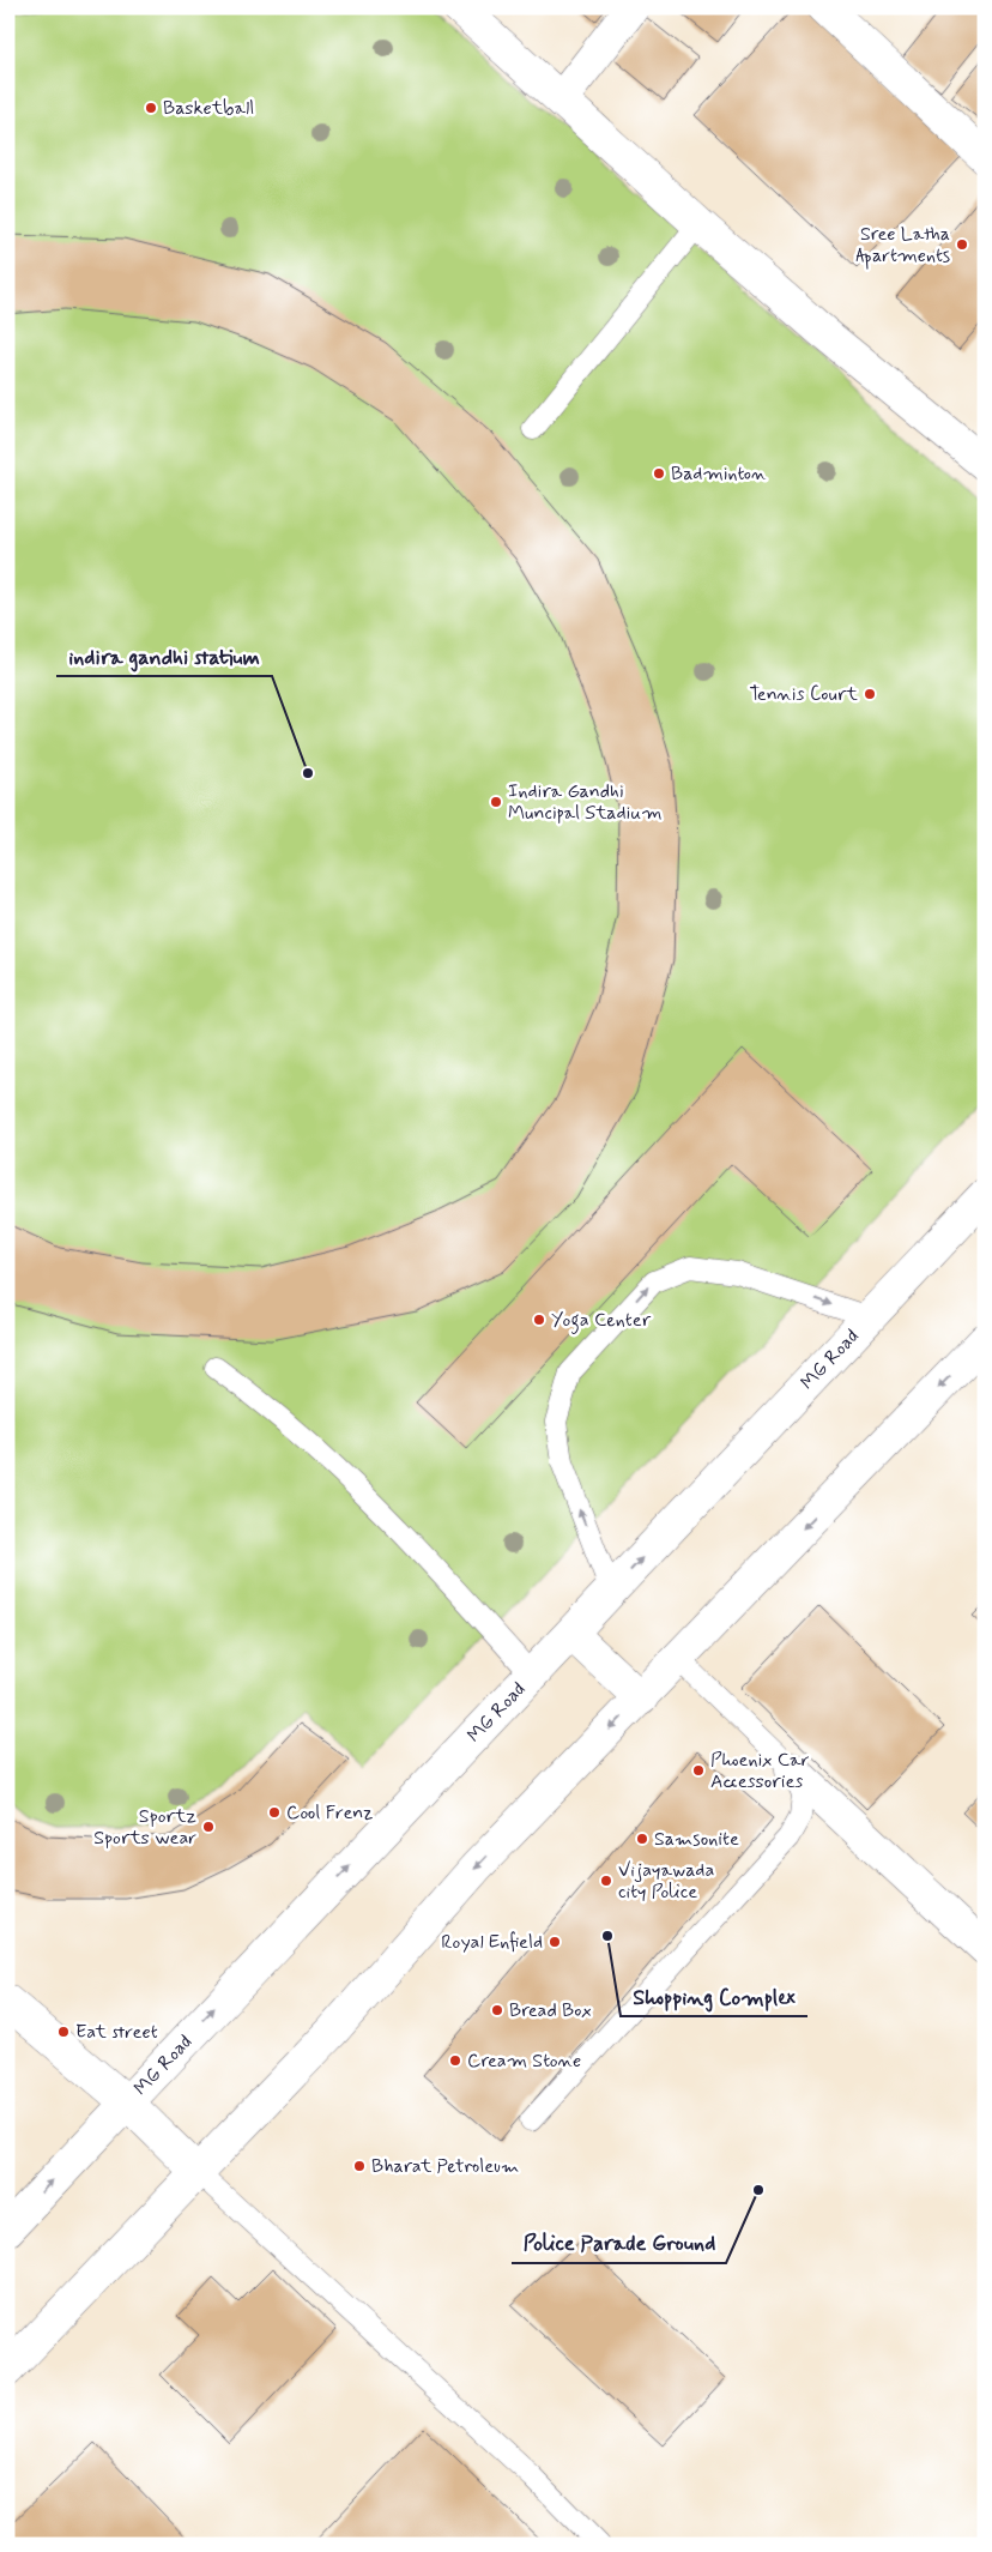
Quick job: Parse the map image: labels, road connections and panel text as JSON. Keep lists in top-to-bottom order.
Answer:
{
  "streets": {
    "main road": ["MG Road"]
  },
  "places": [
    "Basketball",
    "Sree Latha Apartments",
    "Badminton",
    "Tennis Court",
    "indira gandhi statium",
    "Indira Gandhi Muncipal Stadium",
    "Yoga Center",
    "Phoenix Car Accessories",
    "Cool Frenz",
    "Sportz Sports wear",
    "Samsonite",
    "Vijayawada city Police",
    "Shopping Complex",
    "Royal Enfield",
    "Bread Box",
    "Eat street",
    "Cream Stone",
    "Bharat Petroleum",
    "Police Parade Ground"
  ]
}
